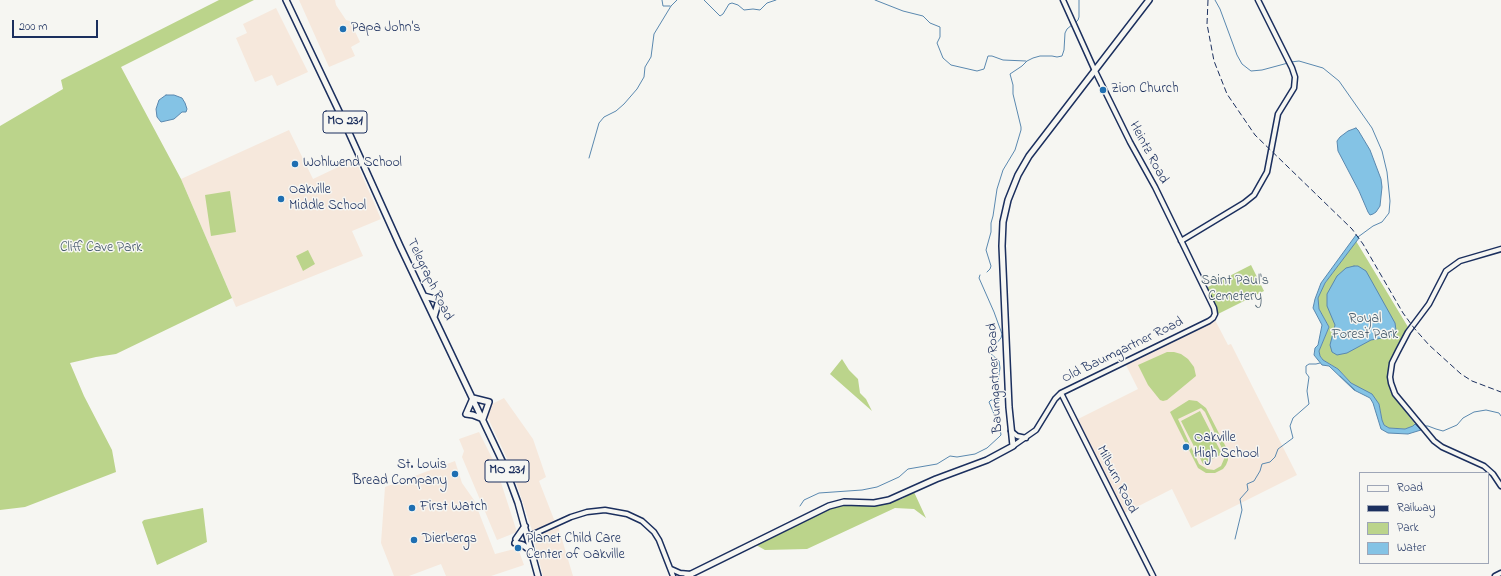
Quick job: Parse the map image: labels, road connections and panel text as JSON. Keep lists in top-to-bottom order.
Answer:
{
  "streets": {
    "main road": ["MO 231", "Telegraph Road", "Baumgartner Road"],
    "street": ["Heintz Road", "Old Baumgartner Road", "Milburn Road"]
  },
  "crossings": [
    ["Heintz Road", "Old Baumgartner Road"],
    ["Heintz Road", "Baumgartner Road"],
    ["Old Baumgartner Road", "Baumgartner Road"],
    ["Old Baumgartner Road", "Milburn Road"]
  ],
  "parks": ["Cliff Cave Park", "Saint Paul's Cemetery", "Royal Forest Park"],
  "places": [
    "Papa John's",
    "Zion Church",
    "Wohlwend School",
    "Oakville Middle School",
    "Oakville High School",
    "St. Louis Bread Company",
    "First Watch",
    "Dierbergs",
    "Planet Child Care Center of Oakville"
  ],
  "legend": [
    "Road",
    "Railway",
    "Park",
    "Water"
  ],
  "scale_bar": "200 m"
}
